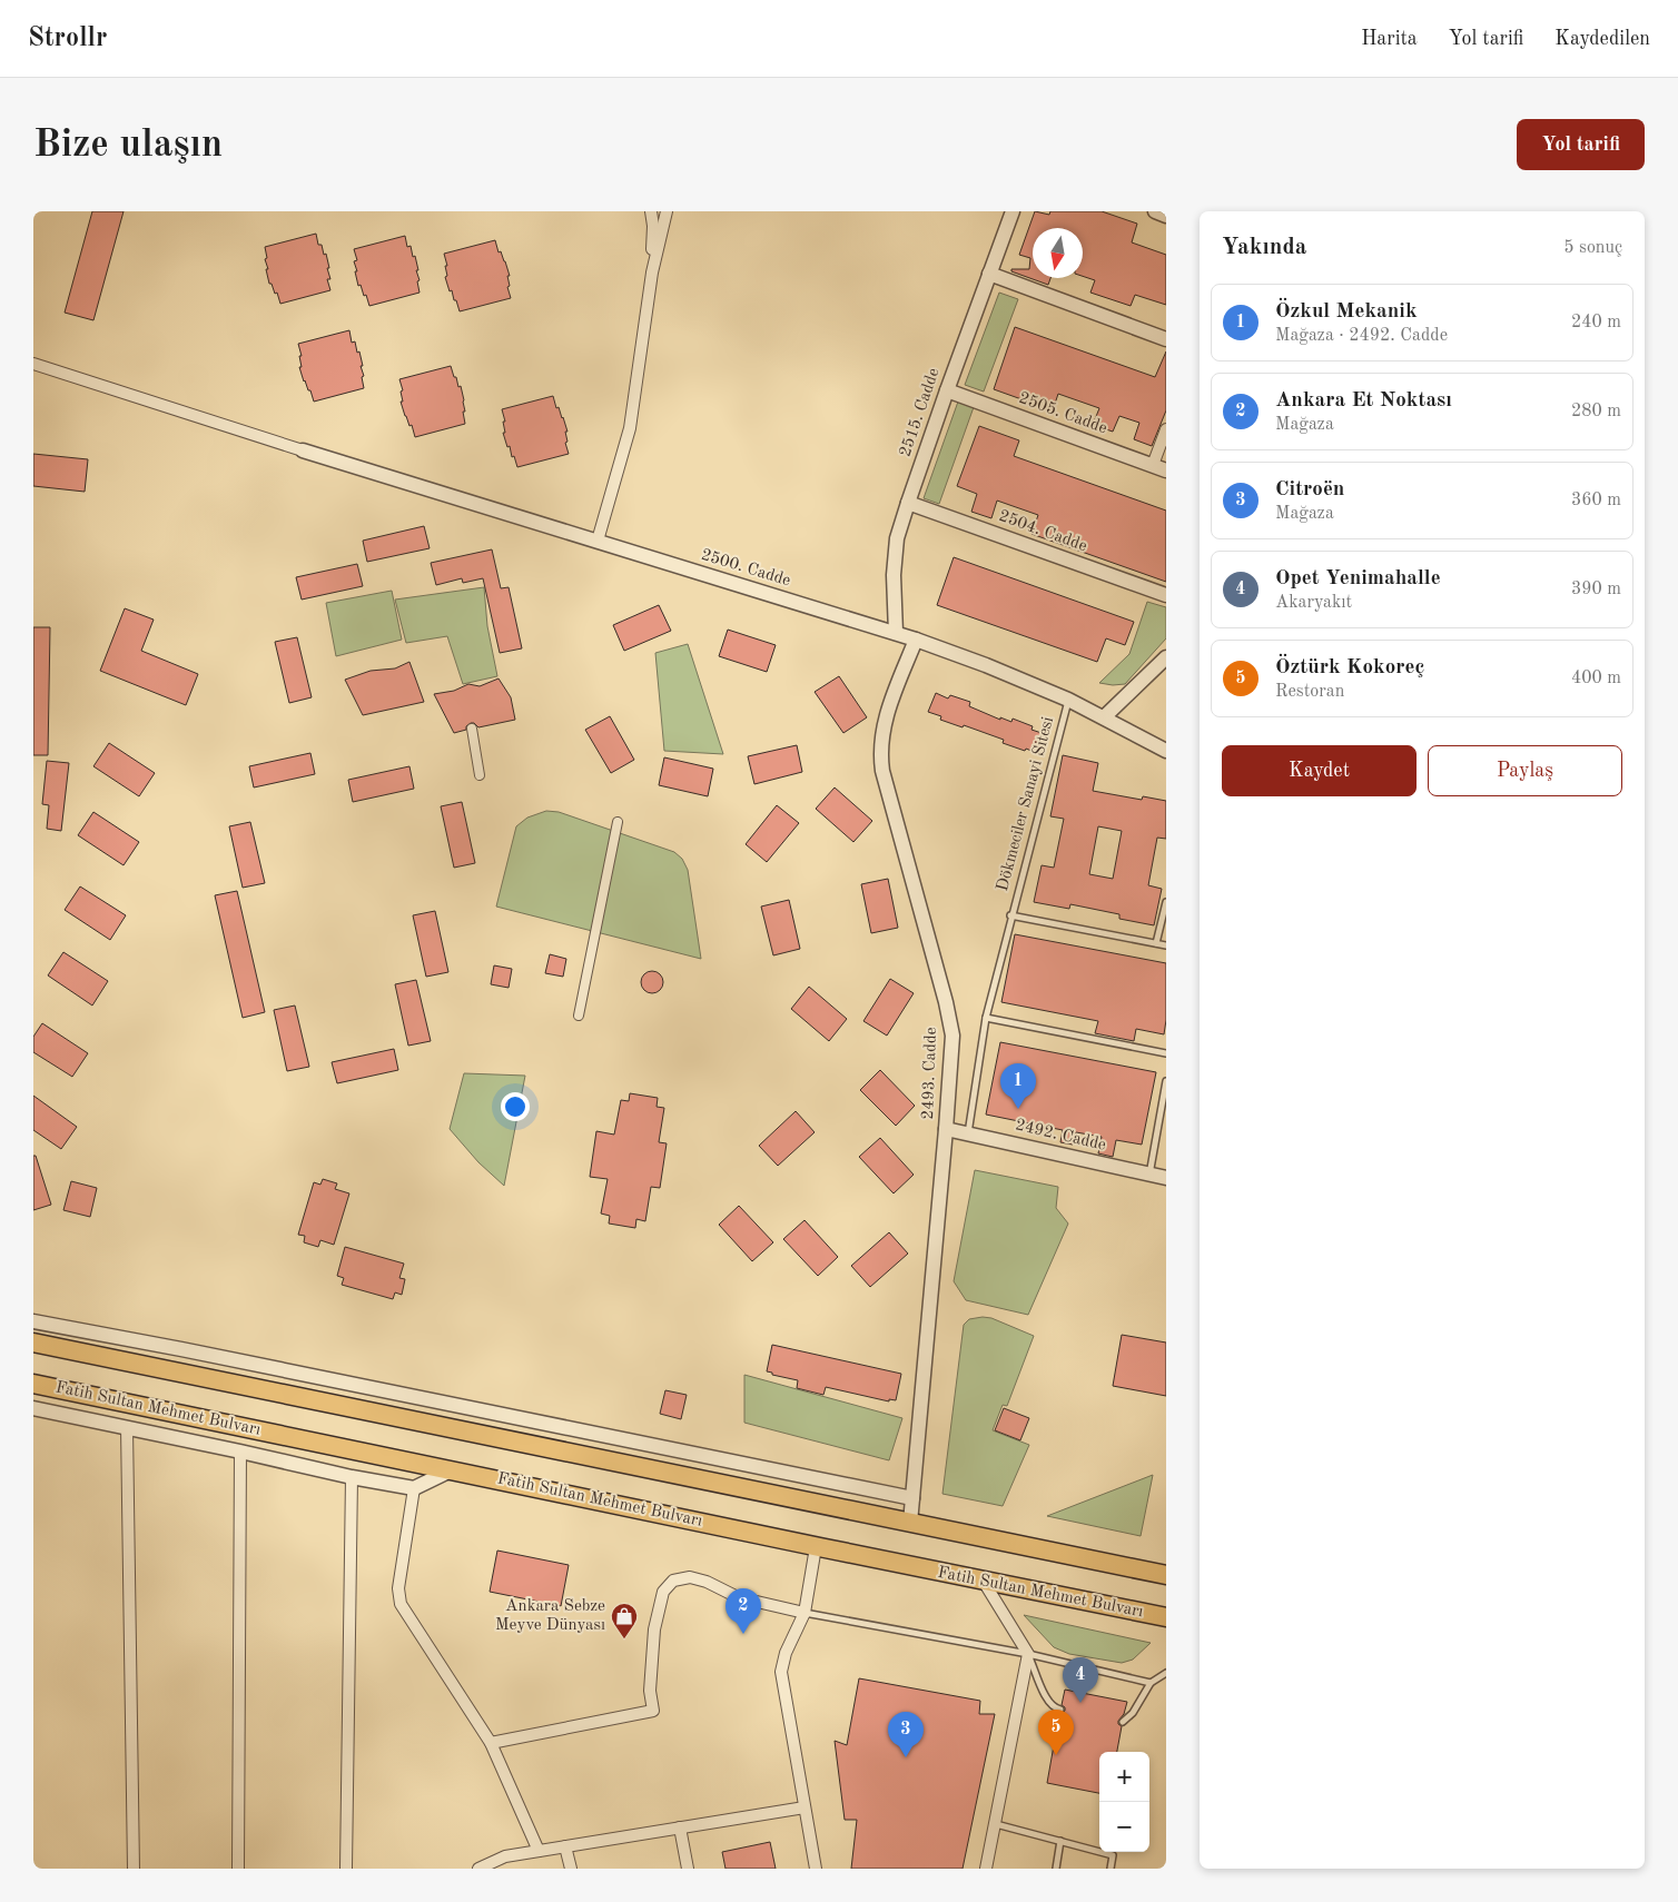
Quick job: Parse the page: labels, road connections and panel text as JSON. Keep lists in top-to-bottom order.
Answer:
{
  "streets": {
    "highway": ["Fatih Sultan Mehmet Bulvarı"],
    "street": [
      "2515. Cadde",
      "2505. Cadde",
      "2504. Cadde",
      "2500. Cadde",
      "2493. Cadde",
      "2492. Cadde"
    ],
    "lane": ["Dökmeciler Sanayi Sitesi"]
  },
  "crossings": [
    ["2515. Cadde", "2505. Cadde"],
    ["2515. Cadde", "2504. Cadde"],
    ["2515. Cadde", "2500. Cadde"],
    ["2500. Cadde", "Dökmeciler Sanayi Sitesi"],
    ["2500. Cadde", "2493. Cadde"],
    ["Dökmeciler Sanayi Sitesi", "2492. Cadde"],
    ["2493. Cadde", "2492. Cadde"]
  ],
  "places": {
    "shop": ["Ankara Sebze Meyve Dünyası"]
  },
  "north": "bottom",
  "page": {
    "header": "Strollr",
    "nav": ["Harita", "Yol tarifi", "Kaydedilen"],
    "buttons": [
      "Yol tarifi",
      ["Kaydet", "Paylaş"]
    ],
    "title": "Bize ulaşın",
    "heading": ["Yakında", "5 sonuç"],
    "list": [
      {
        "mark": "1",
        "name": "Özkul Mekanik",
        "note": "Mağaza · 2492. Cadde",
        "value": "240 m"
      },
      {
        "mark": "2",
        "name": "Ankara Et Noktası",
        "note": "Mağaza",
        "value": "280 m"
      },
      {
        "mark": "3",
        "name": "Citroën",
        "note": "Mağaza",
        "value": "360 m"
      },
      {
        "mark": "4",
        "name": "Opet Yenimahalle",
        "note": "Akaryakıt",
        "value": "390 m"
      },
      {
        "mark": "5",
        "name": "Öztürk Kokoreç",
        "note": "Restoran",
        "value": "400 m"
      }
    ],
    "pins": [
      "1",
      "2",
      "4",
      "5",
      "3"
    ],
    "map_buttons": ["+", "−"]
  }
}
